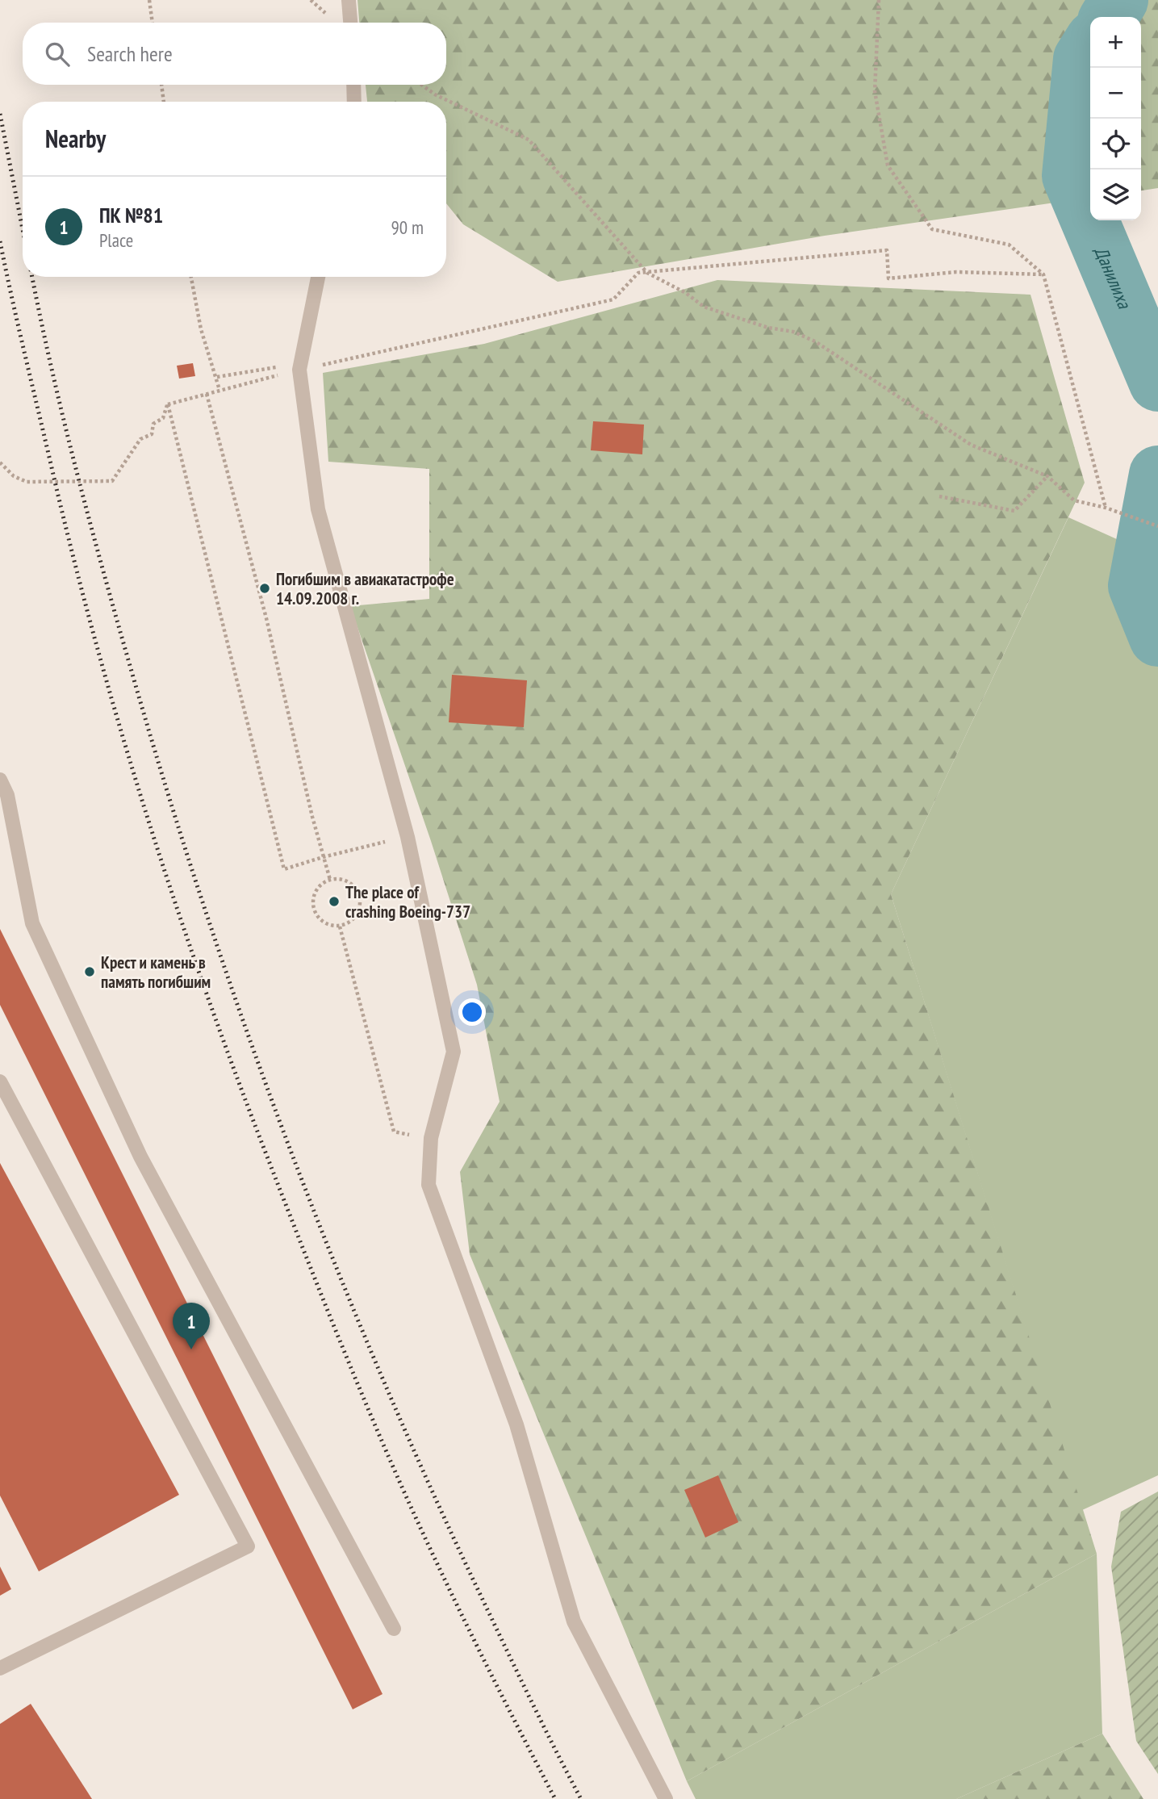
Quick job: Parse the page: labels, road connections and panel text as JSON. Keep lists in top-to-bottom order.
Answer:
{
  "water": ["Данилиха"],
  "places": ["Погибшим в авиакатастрофе 14.09.2008 г.", "The place of crashing Boeing-737", "Крест и камень в память погибшим"],
  "page": {
    "map_buttons": ["+", "−"],
    "search": "Search here",
    "heading": "Nearby",
    "list": [
      {
        "mark": "1",
        "name": "ПК №81",
        "note": "Place",
        "value": "90 m"
      }
    ],
    "pins": "1"
  }
}
